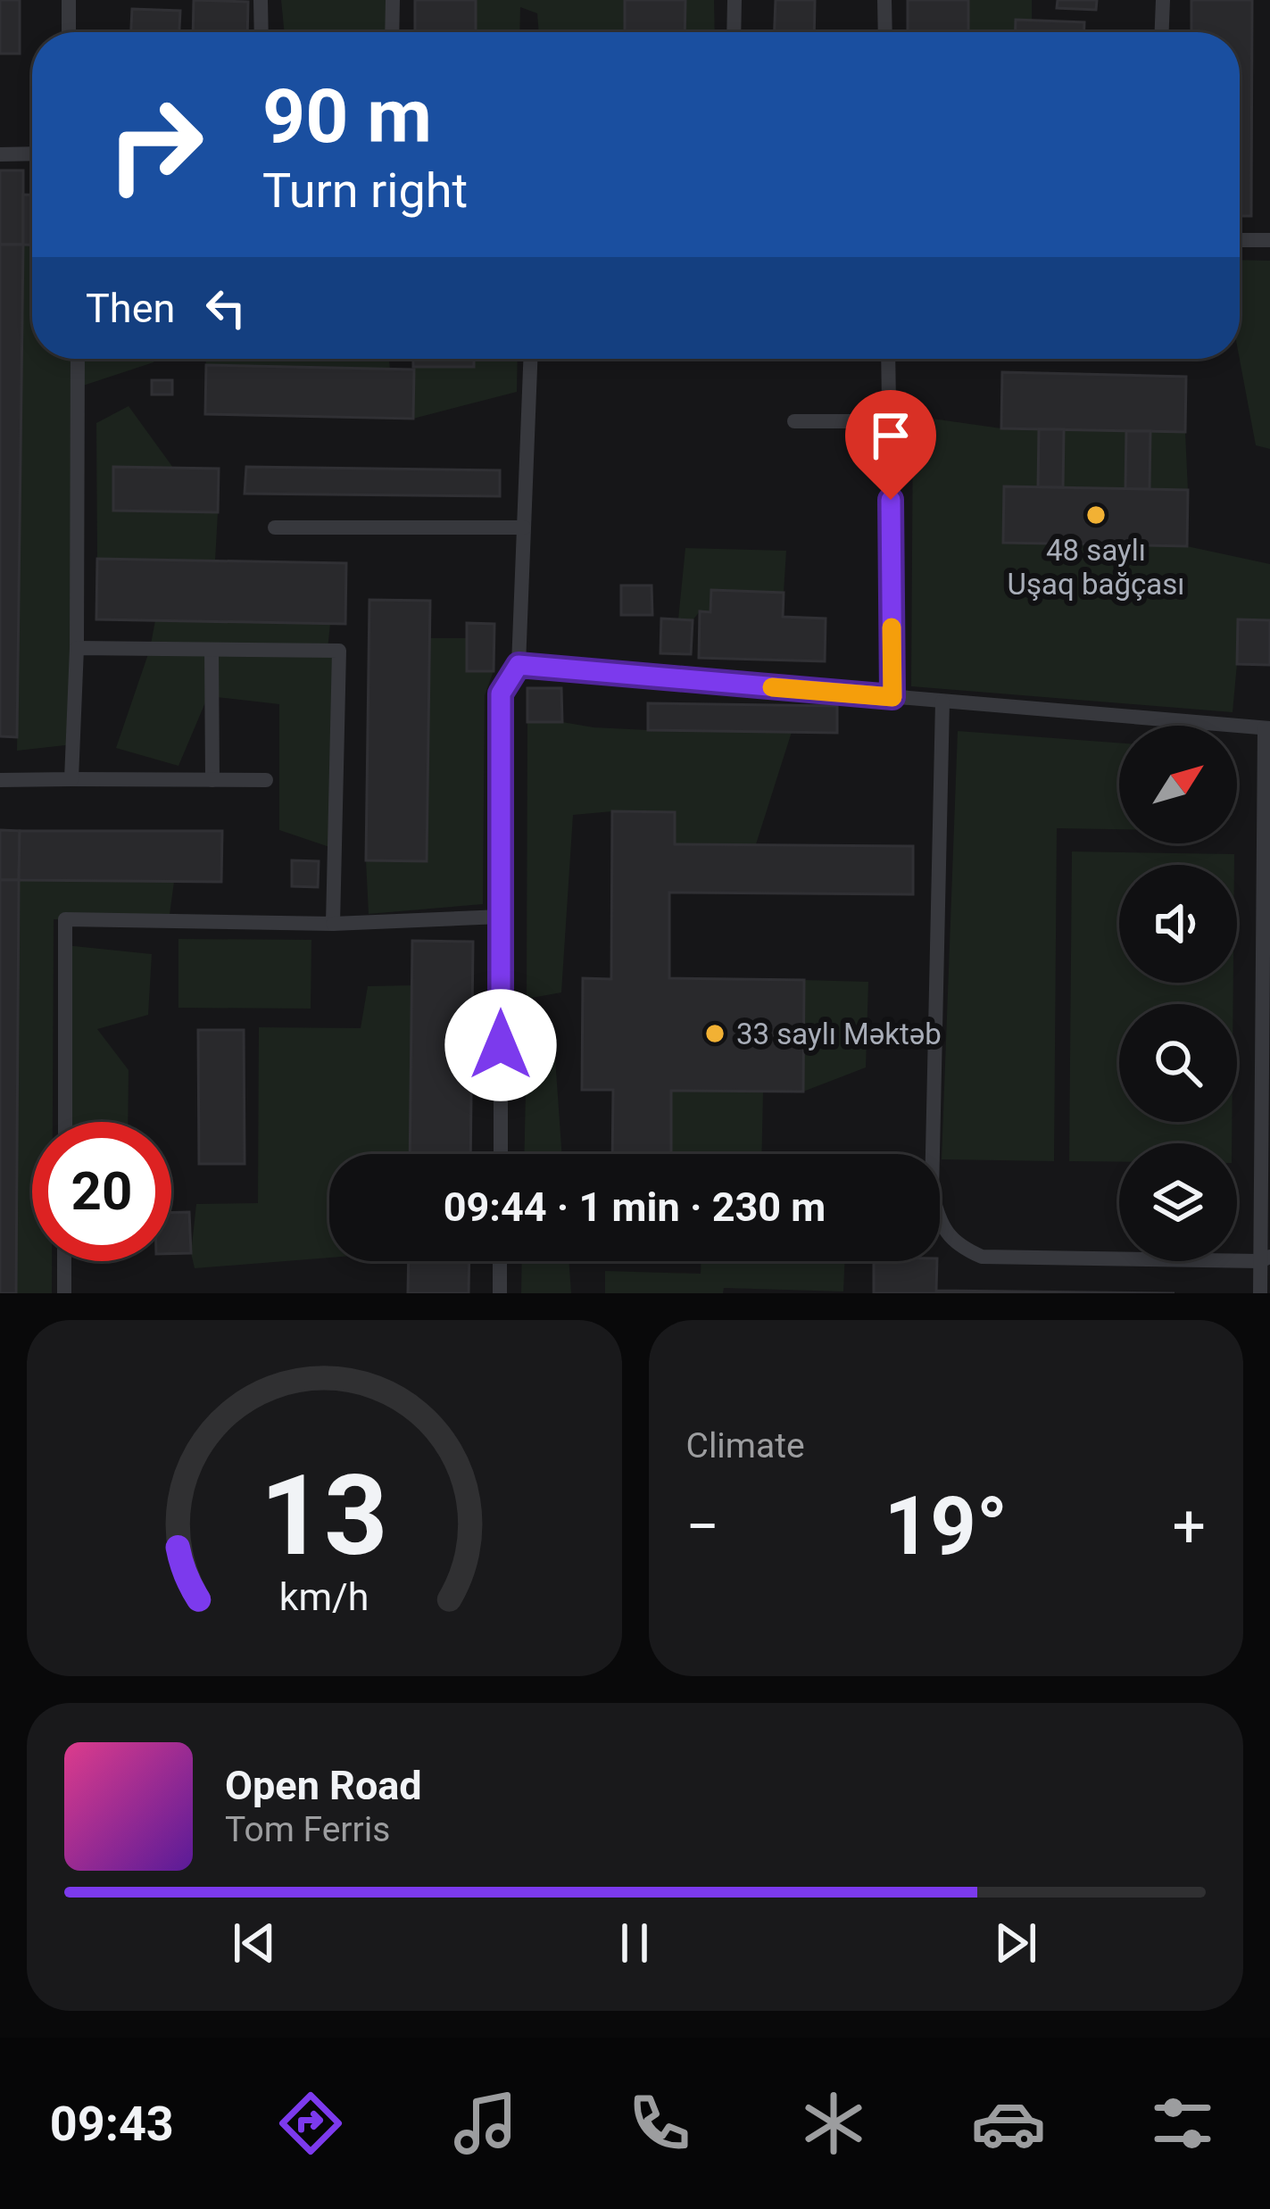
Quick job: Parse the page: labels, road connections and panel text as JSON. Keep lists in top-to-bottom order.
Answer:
{
  "places": ["48 saylı Uşaq bağçası", "33 saylı Məktəb"],
  "north": "top right",
  "page": {
    "turn": ["90 m", "Turn right"],
    "then": "Then",
    "limit": "20",
    "trip": "09:44 · 1 min · 230 m",
    "tile": "Climate",
    "heat": ["−", "19°", "+"],
    "song": ["Open Road", "Tom Ferris"],
    "tabs": "09:43",
    "gauge": ["13", "km/h"]
  }
}
